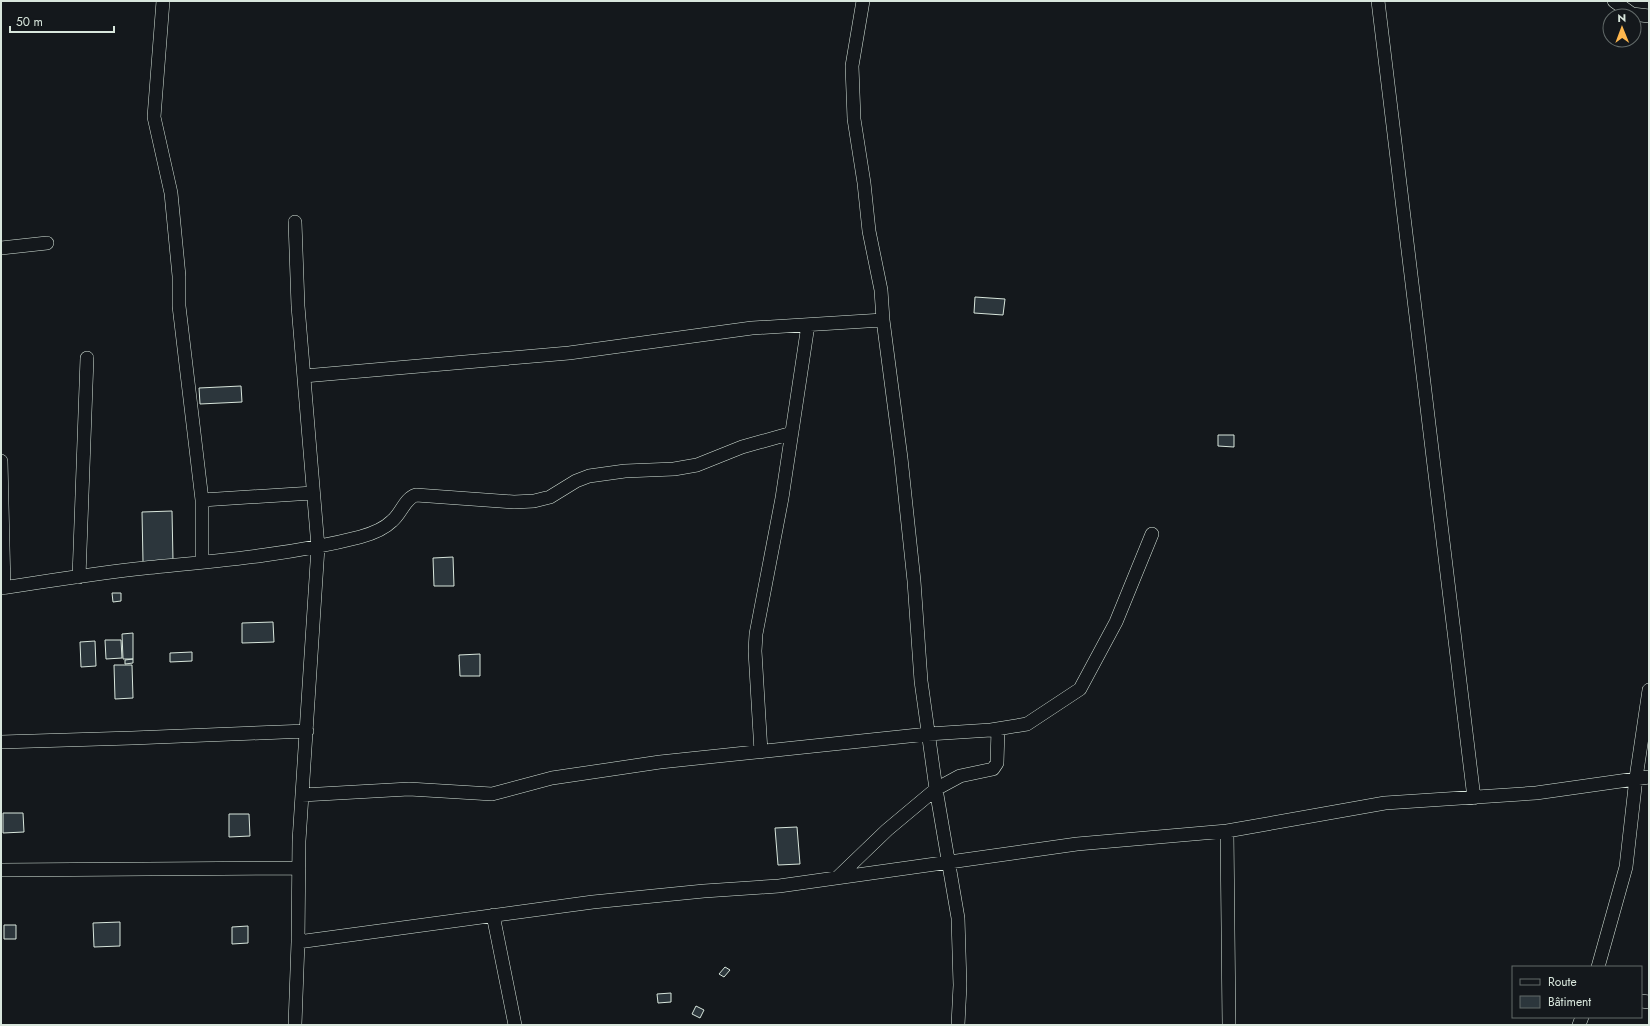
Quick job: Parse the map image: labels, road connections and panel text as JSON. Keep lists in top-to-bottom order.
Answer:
{
  "legend": ["Route", "Bâtiment"],
  "scale_bar": "50 m",
  "north": "top"
}
